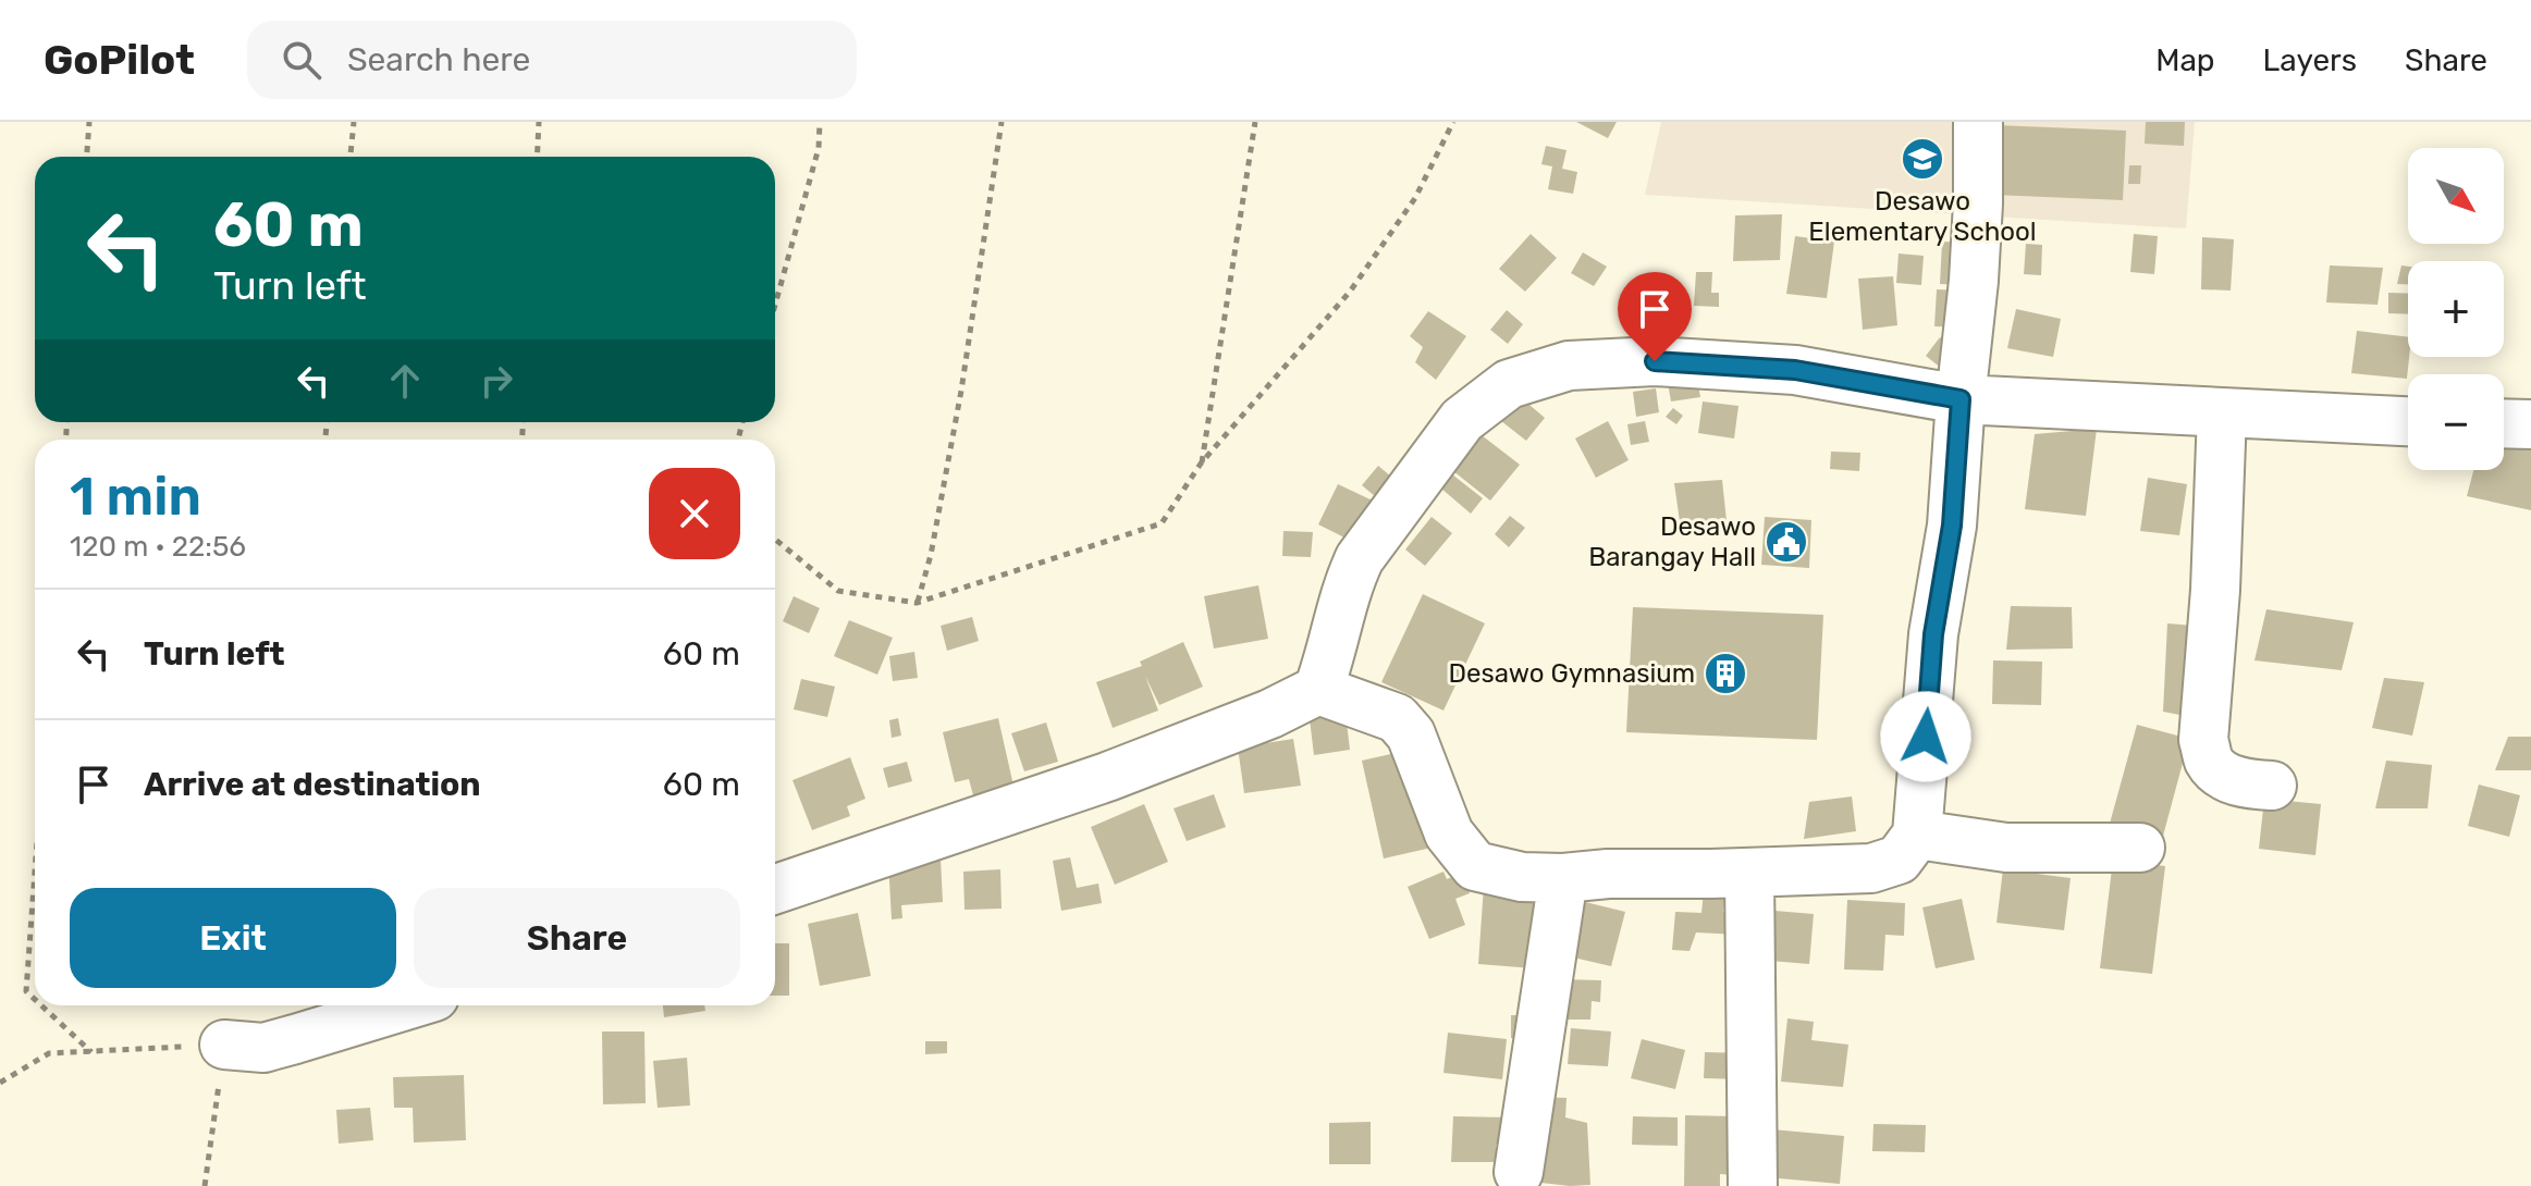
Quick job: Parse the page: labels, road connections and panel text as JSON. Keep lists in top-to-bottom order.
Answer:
{
  "places": {
    "school or university": ["Desawo Elementary School"],
    "public building": ["Desawo Barangay Hall"],
    "building": ["Desawo Gymnasium"]
  },
  "north": "bottom right",
  "page": {
    "header": "GoPilot",
    "search": "Search here",
    "nav": ["Map", "Layers", "Share"],
    "map_buttons": ["+", "−"],
    "turn": ["60 m", "Turn left"],
    "heading": ["1 min", "120 m · 22:56"],
    "list": [
      {
        "name": "Turn left",
        "value": "60 m"
      },
      {
        "name": "Arrive at destination",
        "value": "60 m"
      }
    ],
    "buttons": ["Exit", "Share"]
  }
}
